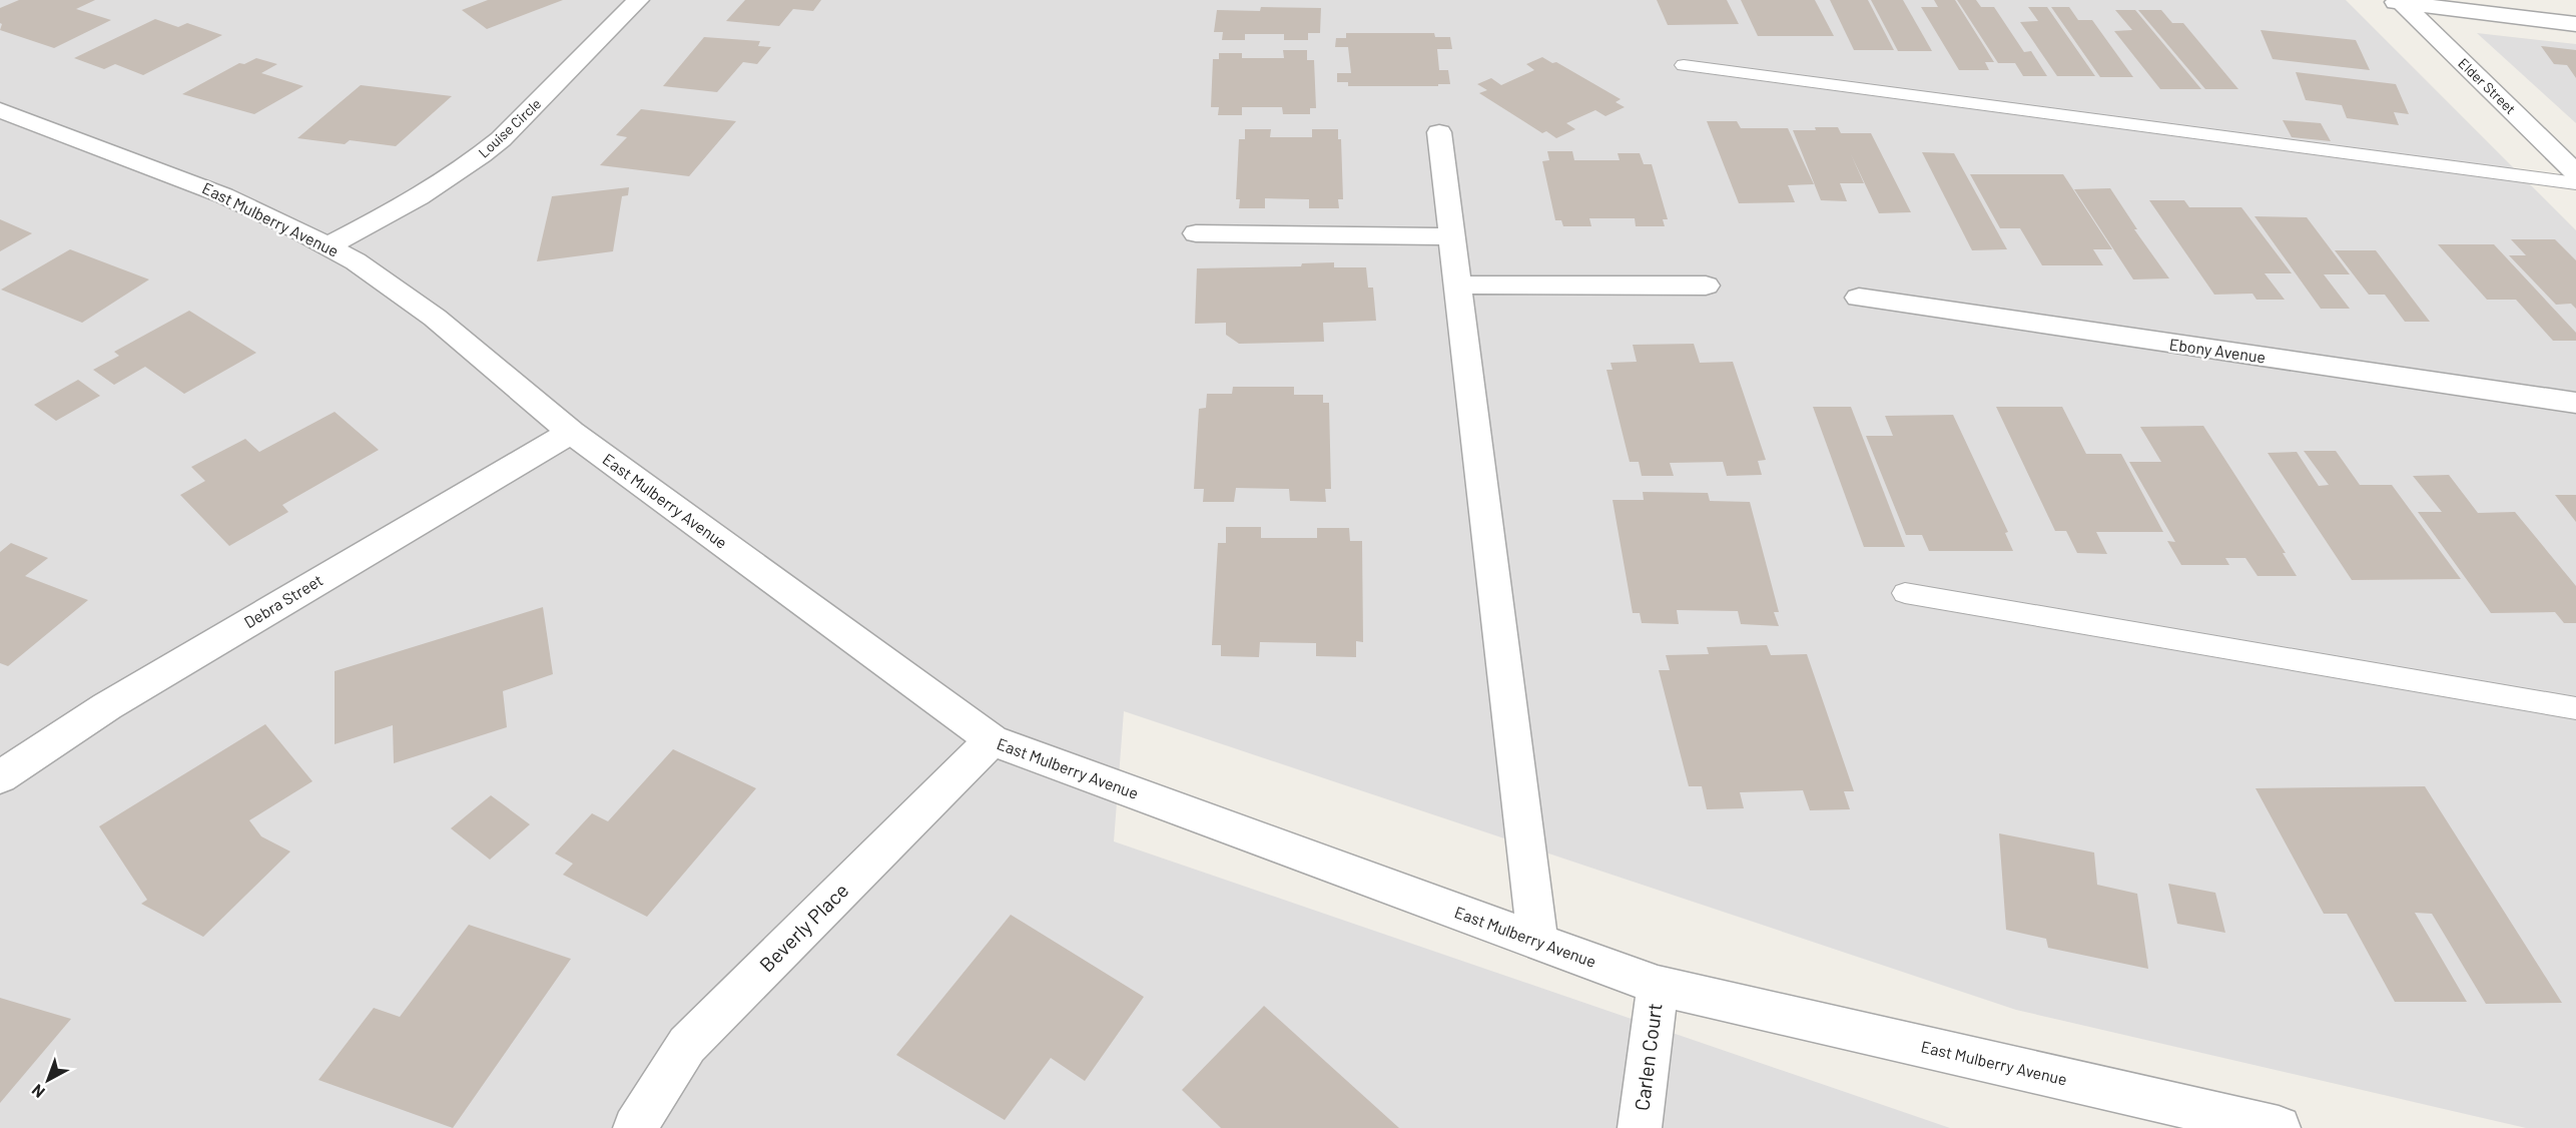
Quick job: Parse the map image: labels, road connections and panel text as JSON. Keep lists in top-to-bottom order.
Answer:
{
  "streets": {
    "street": [
      "Elder Street",
      "Louise Circle",
      "East Mulberry Avenue",
      "Ebony Avenue",
      "Debra Street",
      "Beverly Place",
      "Carlen Court"
    ]
  },
  "crossings": [
    ["Louise Circle", "East Mulberry Avenue"],
    ["East Mulberry Avenue", "Debra Street"],
    ["East Mulberry Avenue", "Beverly Place"],
    ["East Mulberry Avenue", "Carlen Court"]
  ],
  "north": "bottom left"
}
